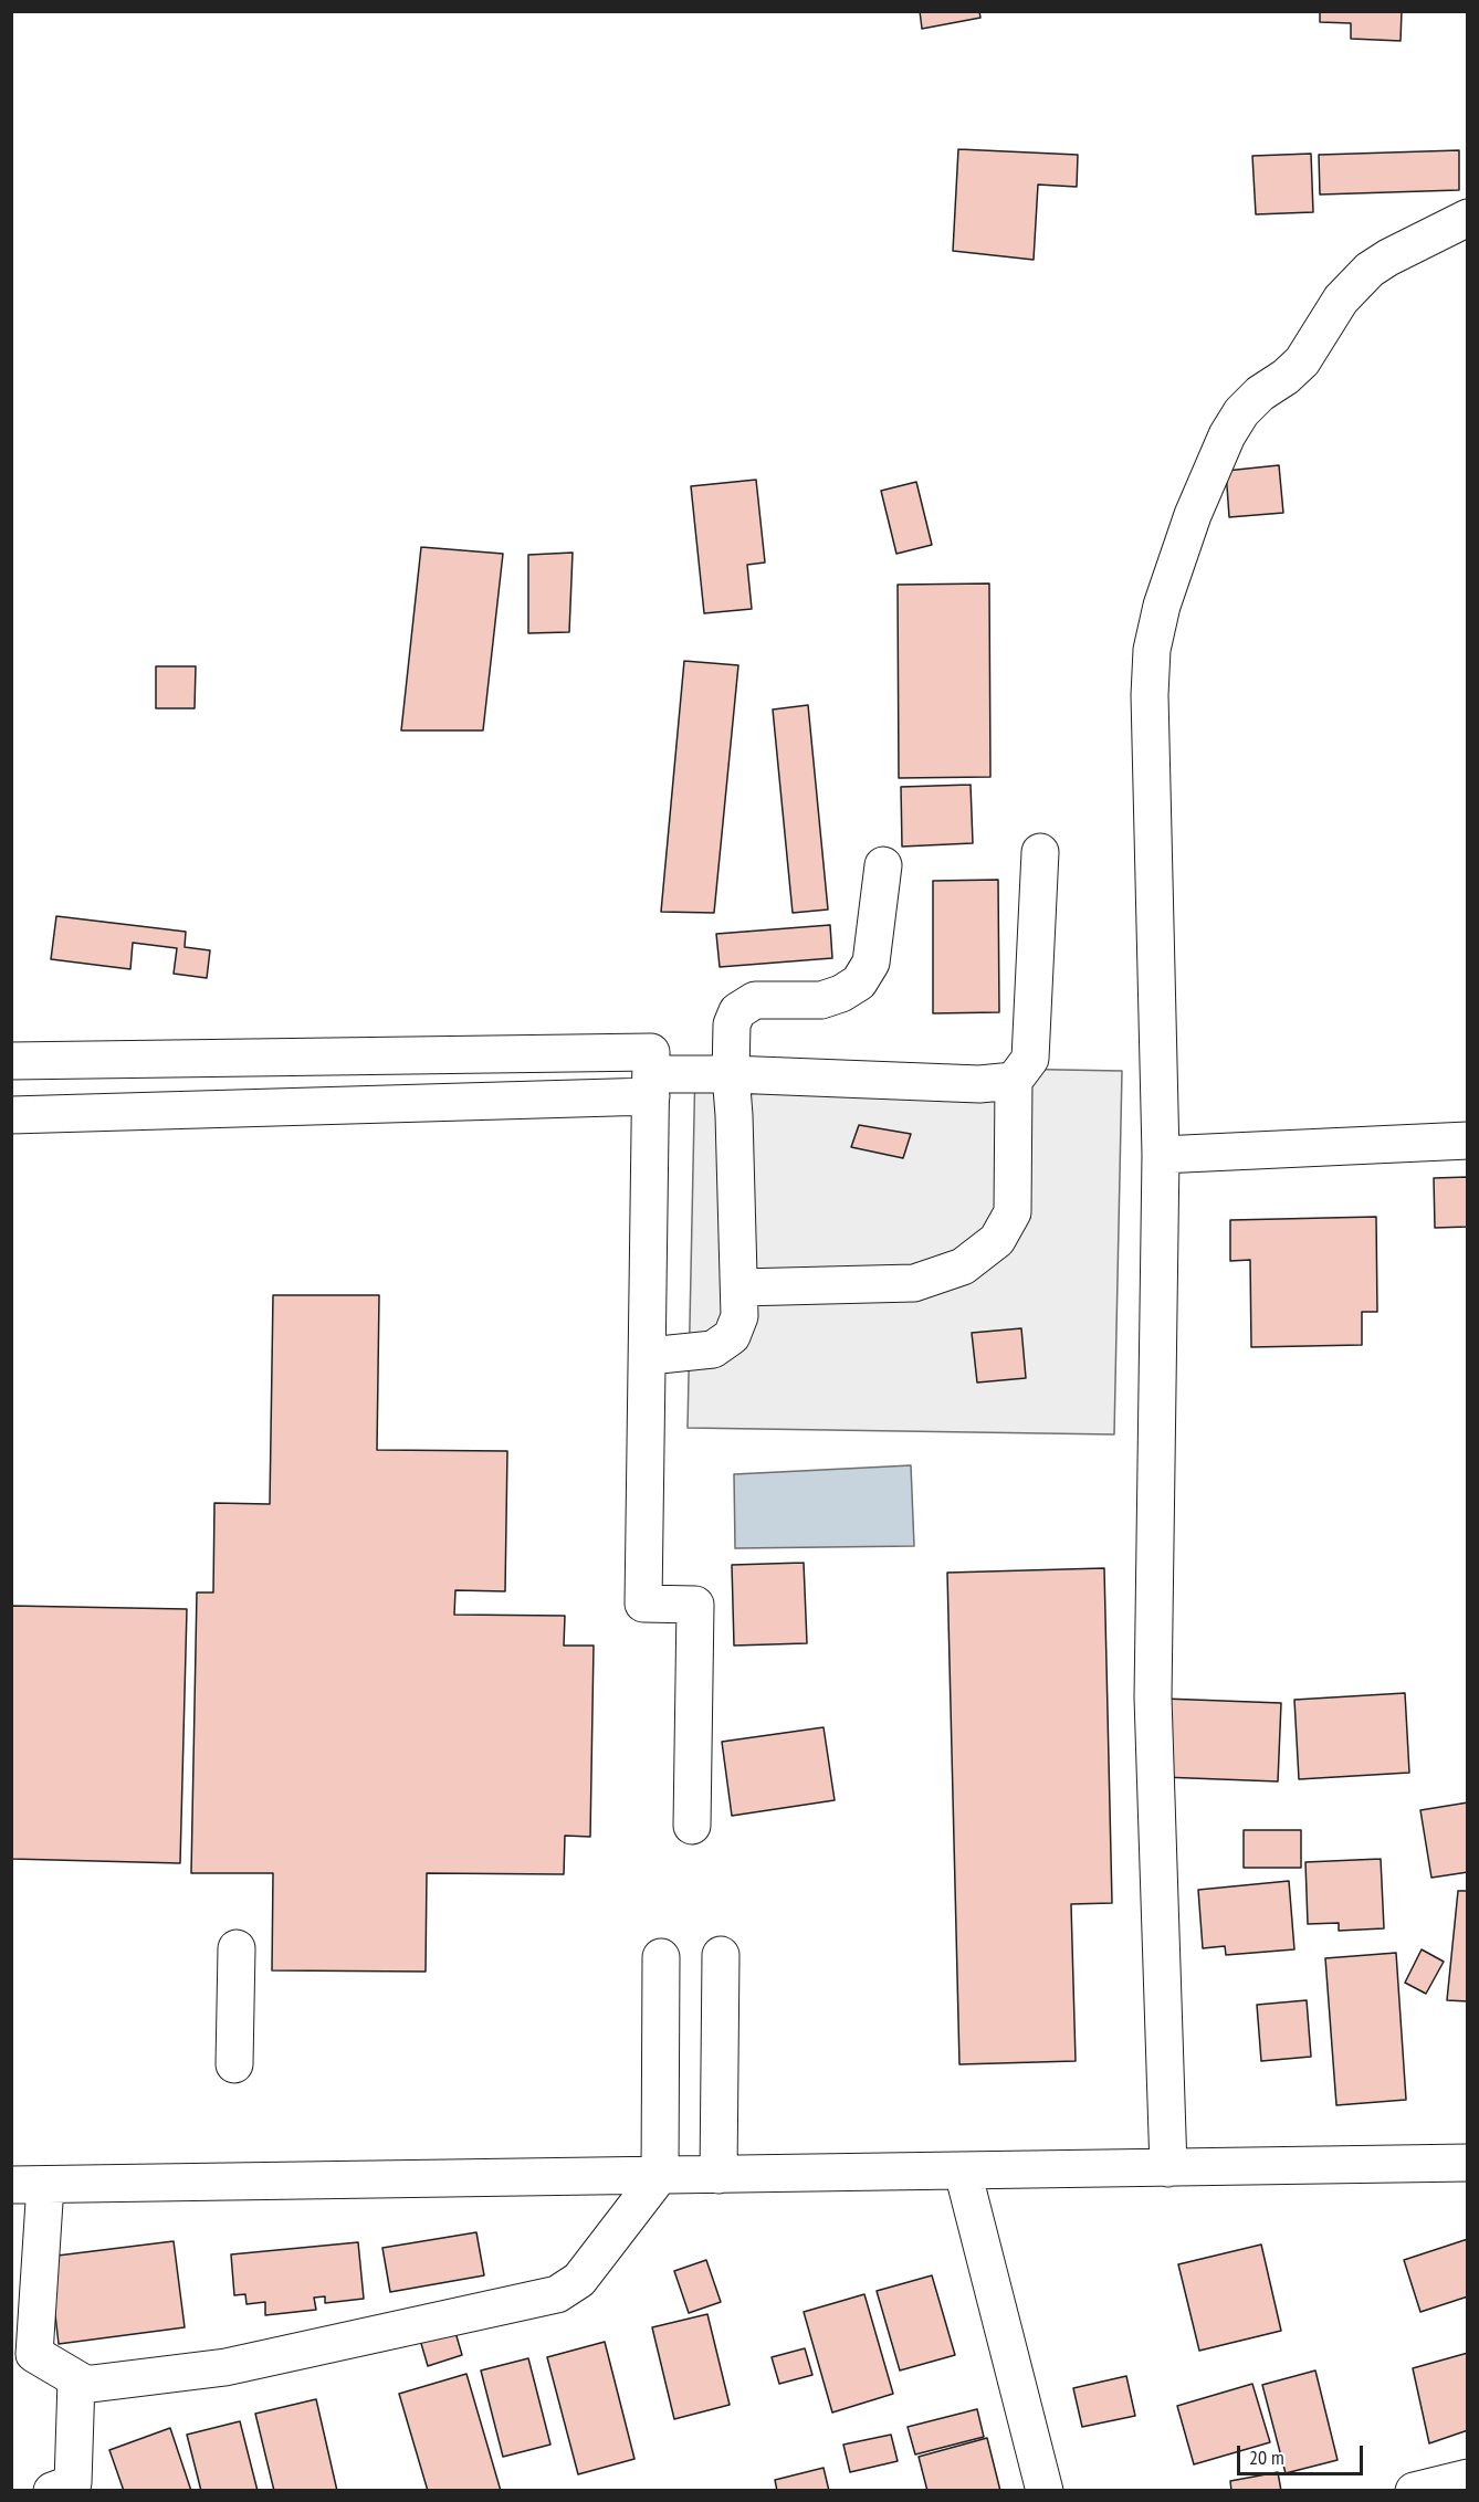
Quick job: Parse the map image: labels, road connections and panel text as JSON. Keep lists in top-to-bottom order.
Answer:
{
  "scale_bar": "20 m"
}
